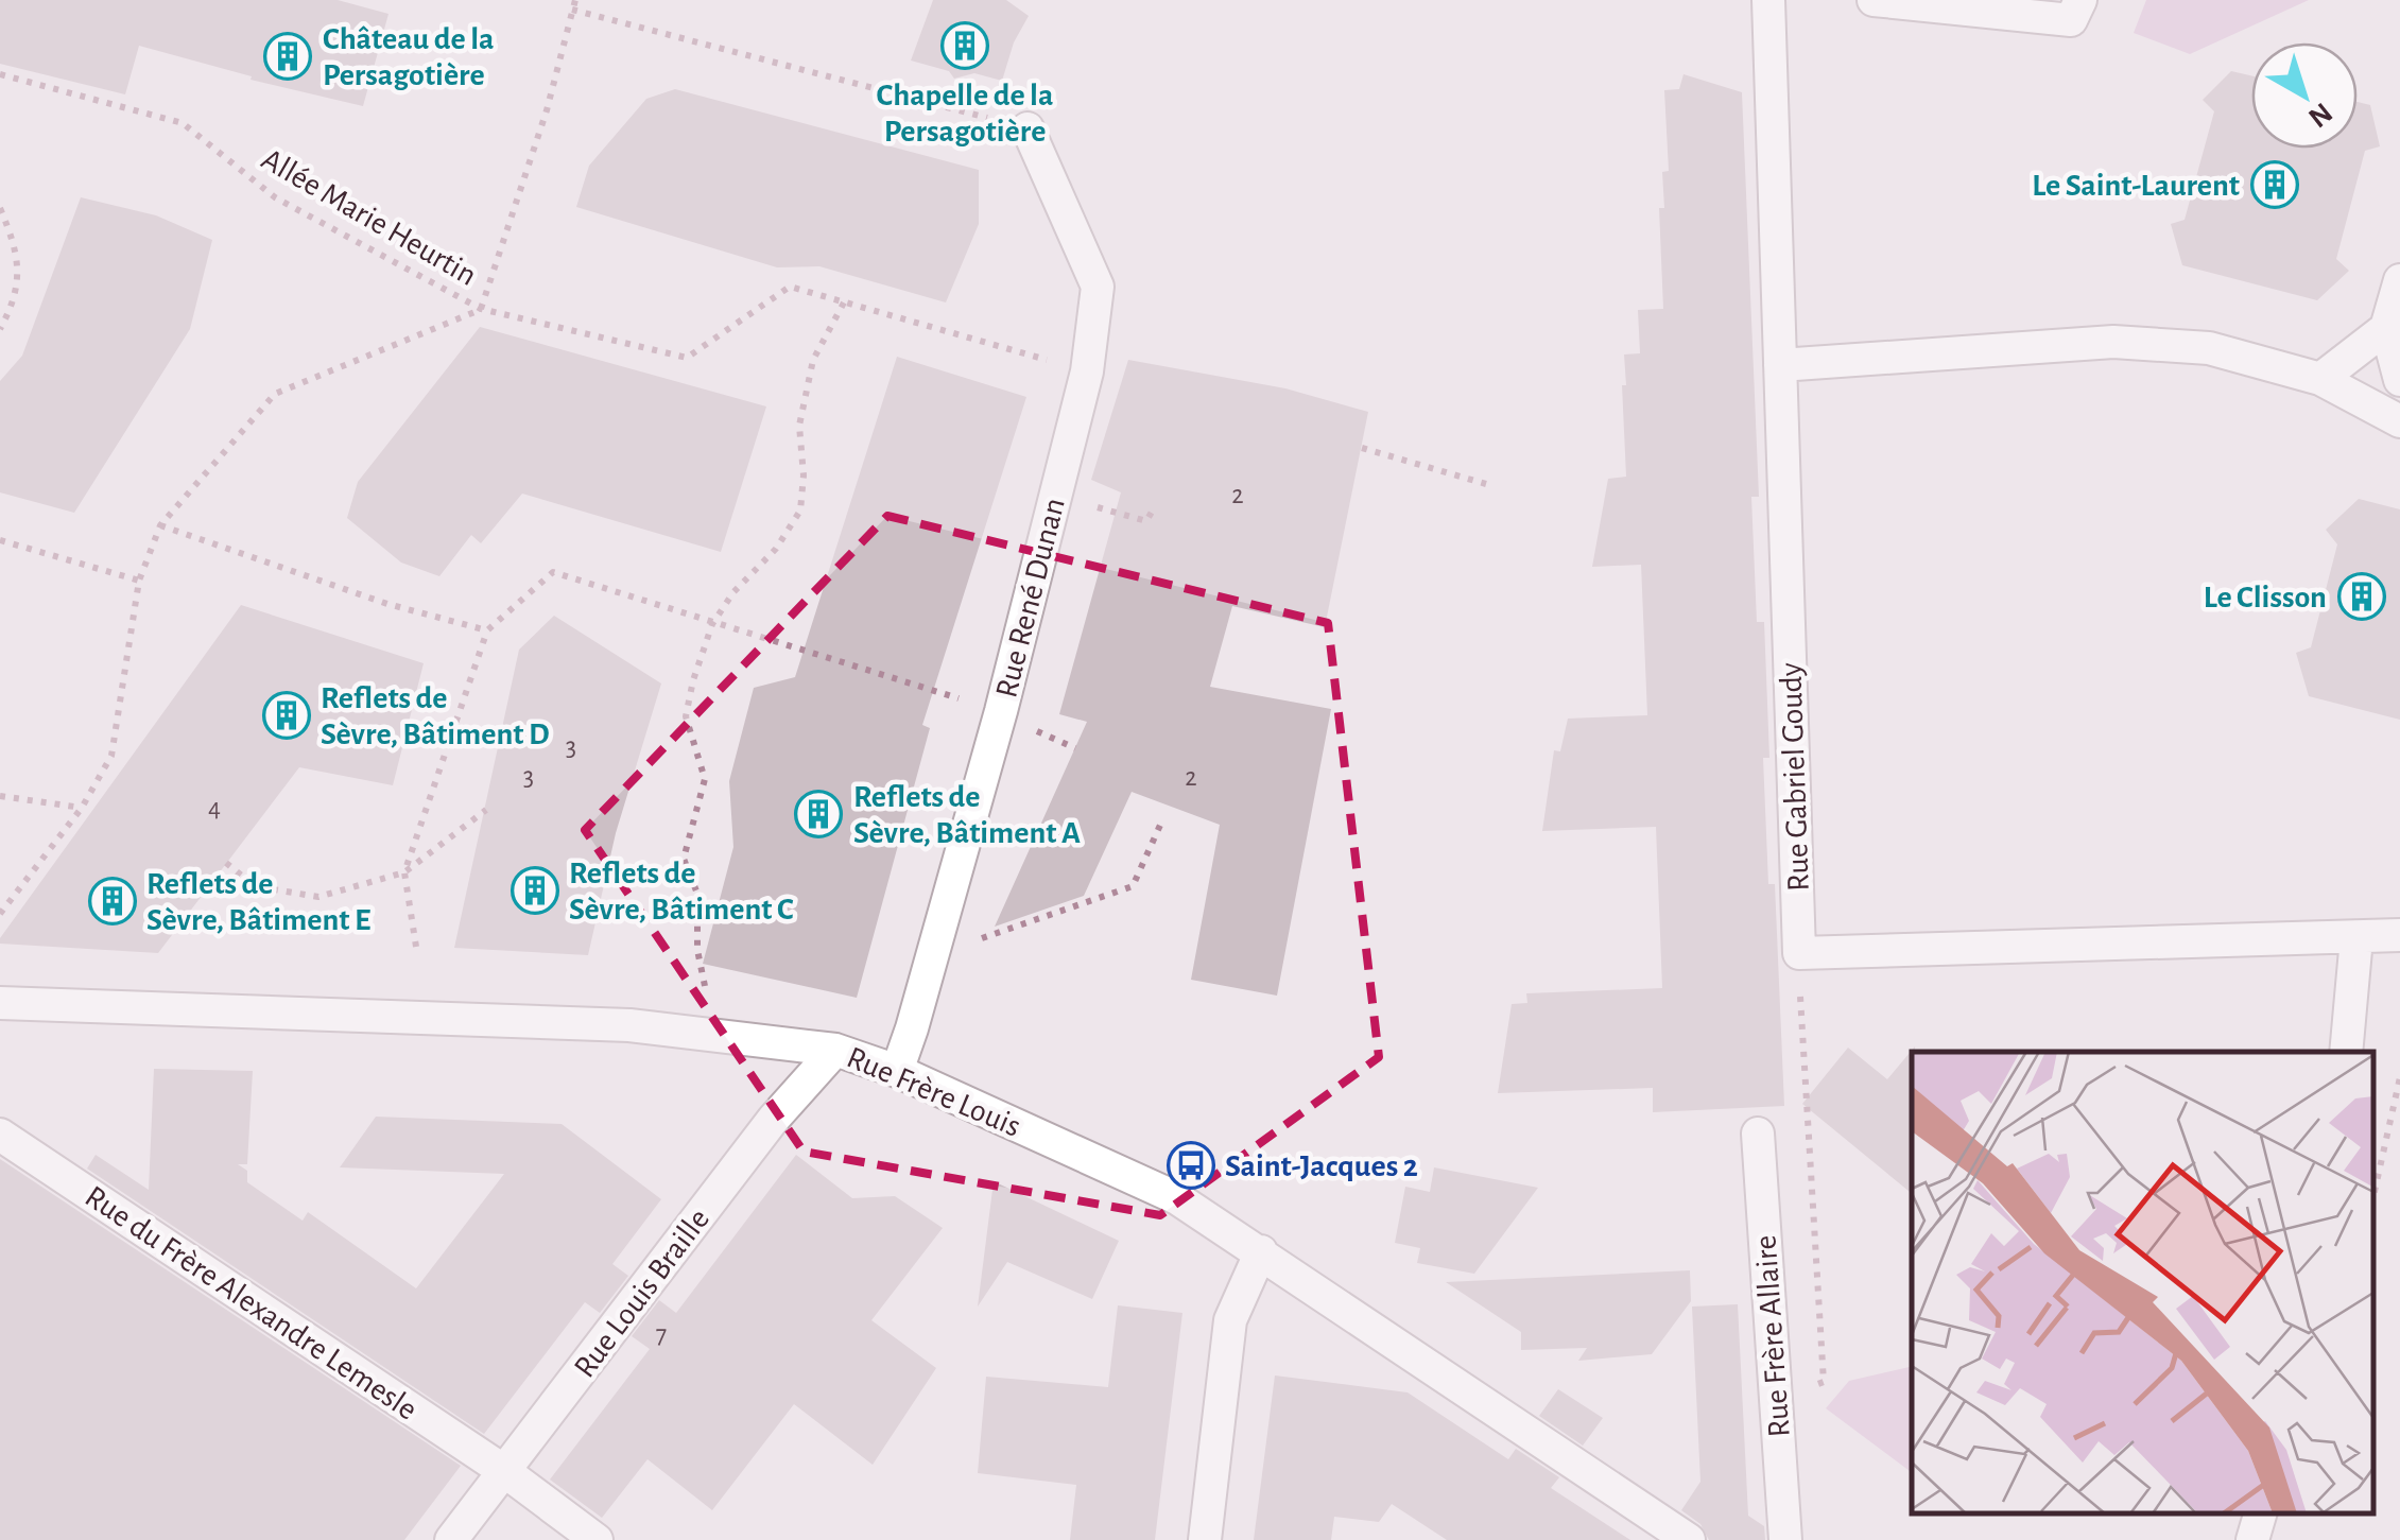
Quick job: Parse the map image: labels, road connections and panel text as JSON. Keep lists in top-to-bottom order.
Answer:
{
  "streets": {
    "street": [
      "Rue René Dunan",
      "Rue Gabriel Goudy",
      "Rue Frère Louis",
      "Rue Louis Braille",
      "Rue du Frère Alexandre Lemesle",
      "Rue Frère Allaire"
    ],
    "path": ["Allée Marie Heurtin"]
  },
  "crossings": [
    ["Rue René Dunan", "Rue Frère Louis"],
    ["Rue Frère Louis", "Rue Louis Braille"],
    ["Rue Louis Braille", "Rue du Frère Alexandre Lemesle"]
  ],
  "places": {
    "building": [
      "Chapelle de la Persagotière",
      "Château de la Persagotière",
      "Le Saint-Laurent",
      "Le Clisson",
      "Reflets de Sèvre, Bâtiment D",
      "Reflets de Sèvre, Bâtiment A",
      "Reflets de Sèvre, Bâtiment C",
      "Reflets de Sèvre, Bâtiment E"
    ],
    "bus stop": ["Saint-Jacques 2"]
  },
  "house_numbers": [
    "2",
    "3",
    "3",
    "2",
    "4",
    "7"
  ],
  "north": "bottom right"
}
